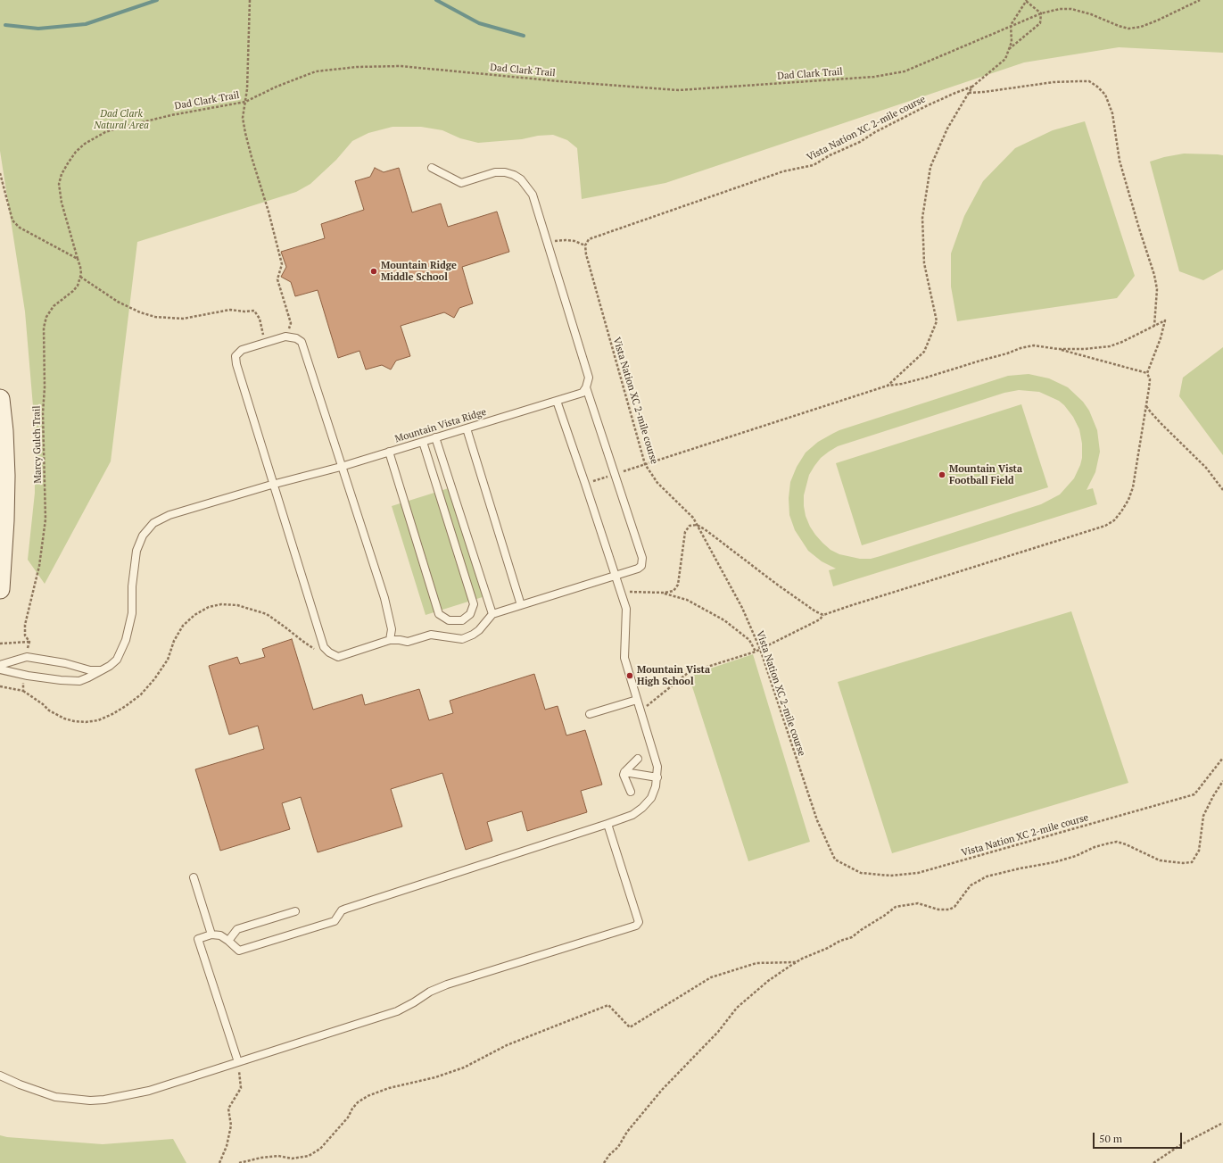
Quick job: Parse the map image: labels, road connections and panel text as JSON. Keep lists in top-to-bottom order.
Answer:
{
  "streets": {
    "lane": ["Mountain Vista Ridge"],
    "path": ["Dad Clark Trail", "Vista Nation XC 2-mile course", "Marcy Gulch Trail"]
  },
  "parks": ["Dad Clark Natural Area"],
  "places": ["Mountain Ridge Middle School", "Mountain Vista Football Field", "Mountain Vista High School"],
  "scale_bar": "50 m"
}
